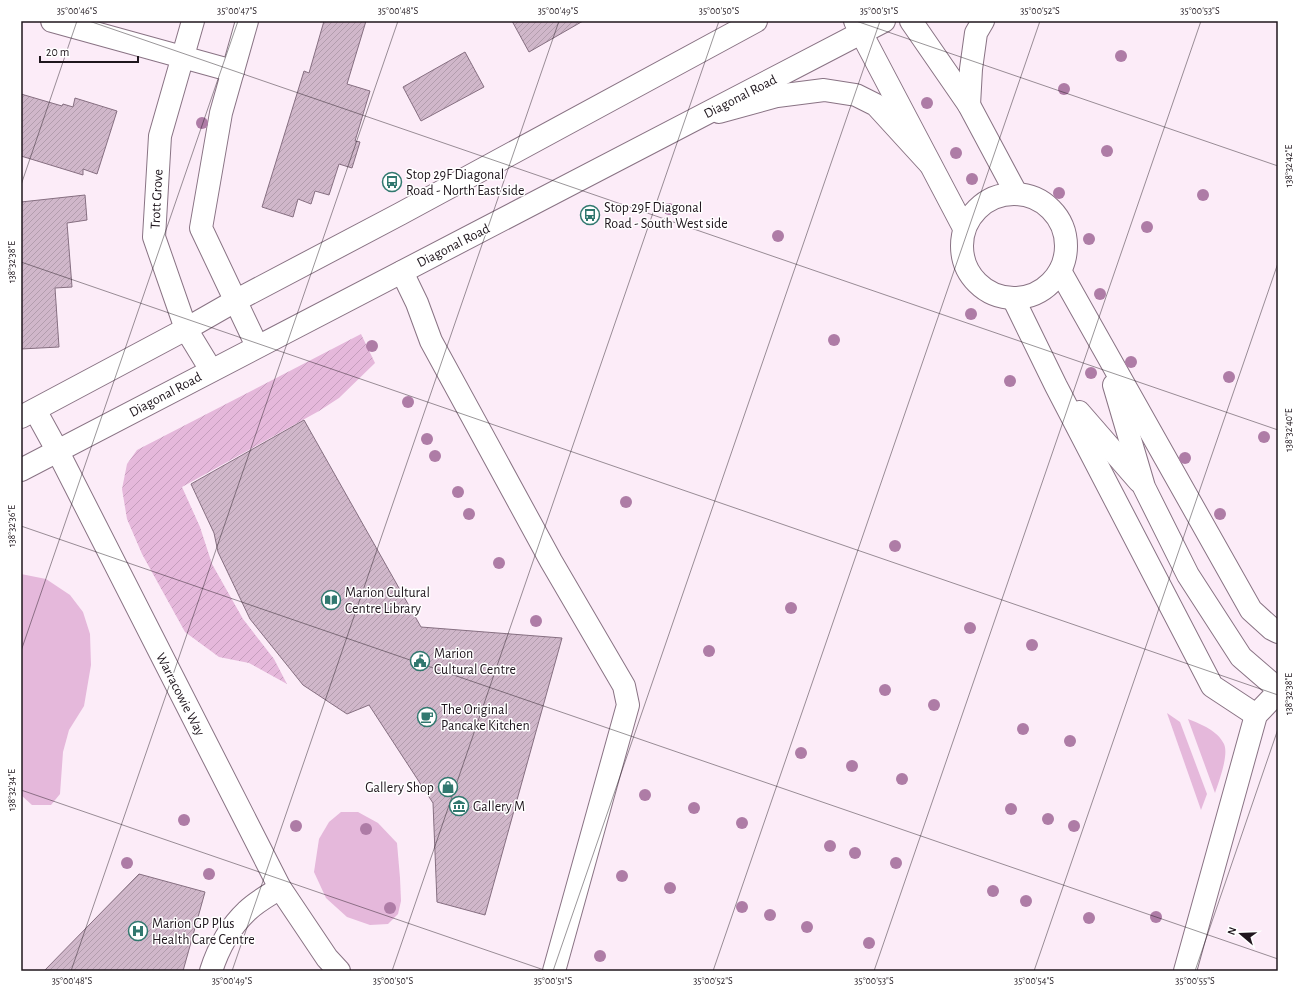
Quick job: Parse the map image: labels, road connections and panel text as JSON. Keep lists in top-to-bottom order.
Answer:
{
  "streets": {
    "street": ["Diagonal Road", "Trott Grove", "Warracowie Way"]
  },
  "crossings": [
    ["Diagonal Road", "Trott Grove"],
    ["Diagonal Road", "Warracowie Way"]
  ],
  "places": {
    "bus stop": ["Stop 29F Diagonal Road - North East side", "Stop 29F Diagonal Road - South West side"],
    "library": ["Marion Cultural Centre Library"],
    "public building": ["Marion Cultural Centre"],
    "cafe": ["The Original Pancake Kitchen"],
    "shop": ["Gallery Shop"],
    "museum": ["Gallery M"],
    "hospital": ["Marion GP Plus Health Care Centre"]
  },
  "scale_bar": "20 m",
  "north": "left",
  "coordinates": [
    "35°00'46\"S",
    "35°00'47\"S",
    "35°00'48\"S",
    "35°00'49\"S",
    "35°00'50\"S",
    "35°00'51\"S",
    "35°00'52\"S",
    "35°00'53\"S",
    "138°32'42\"E",
    "138°32'38\"E",
    "138°32'40\"E",
    "138°32'36\"E",
    "138°32'34\"E",
    "35°00'54\"S",
    "35°00'55\"S"
  ]
}
